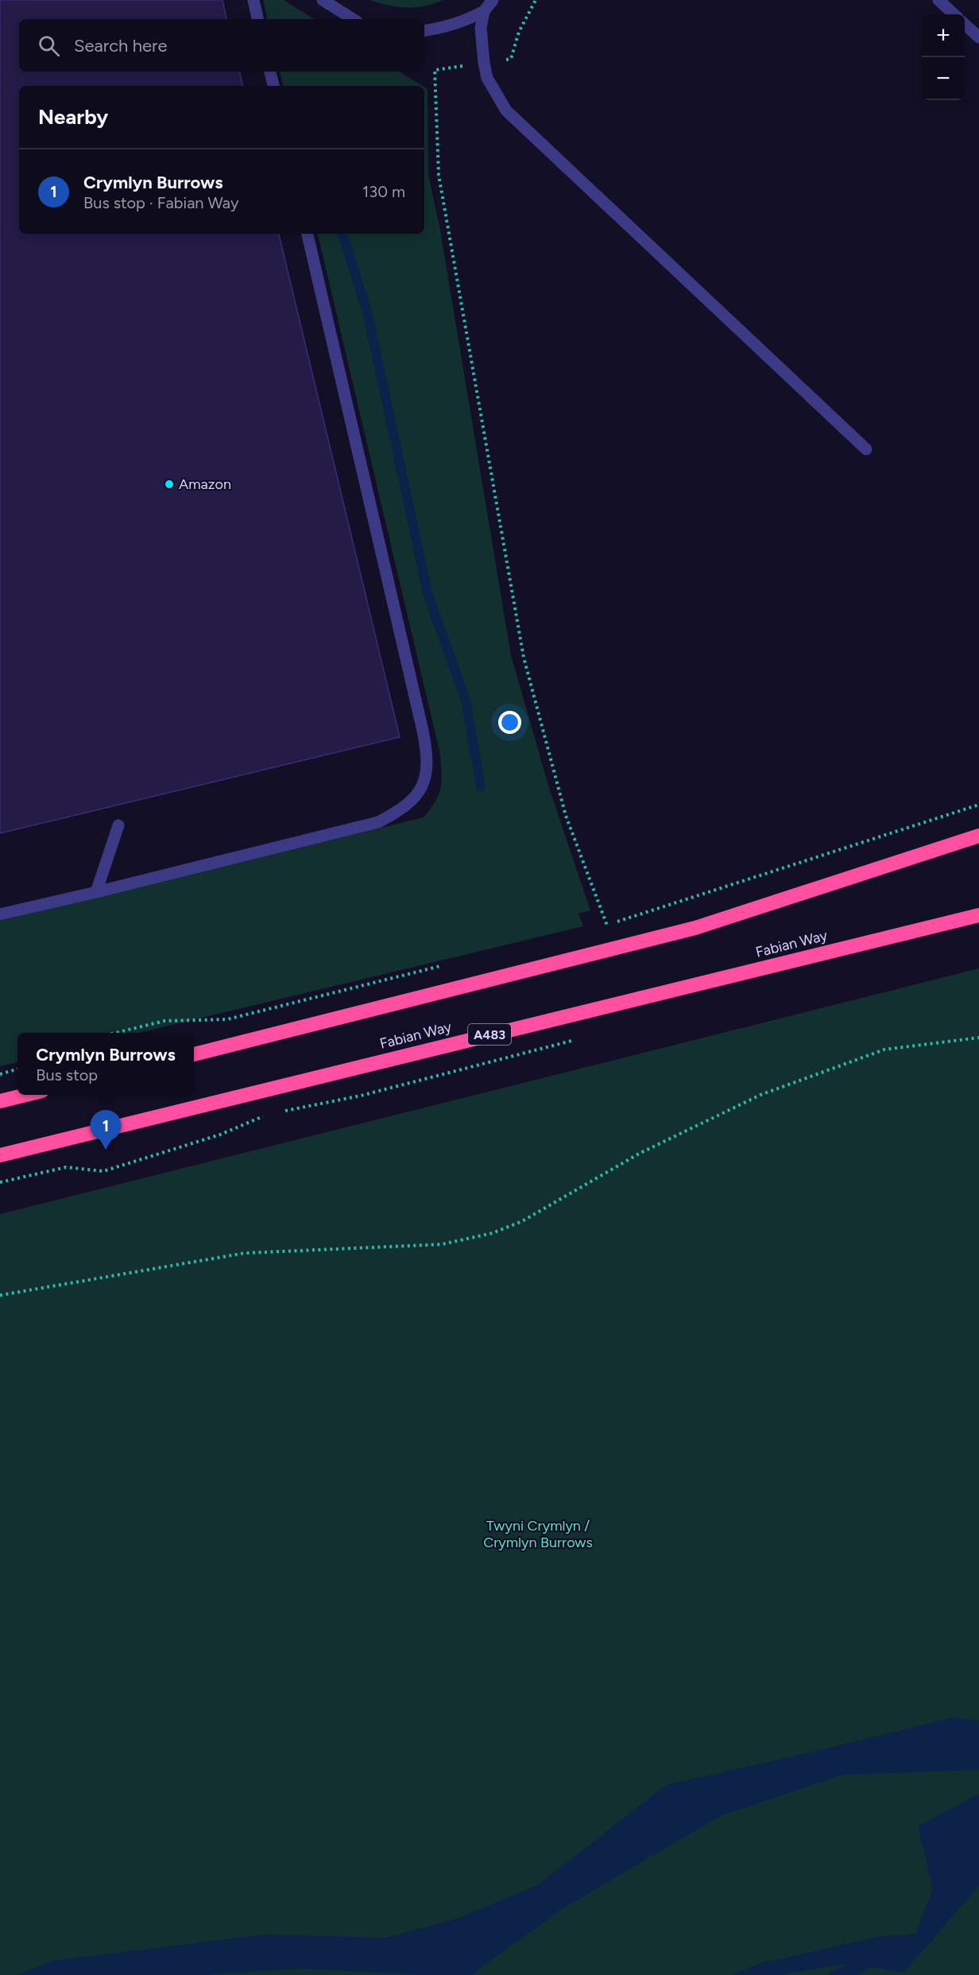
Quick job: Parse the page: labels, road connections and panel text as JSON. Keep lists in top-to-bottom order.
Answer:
{
  "streets": {
    "highway": ["Fabian Way", "A483"]
  },
  "parks": ["Twyni Crymlyn / Crymlyn Burrows"],
  "places": ["Amazon"],
  "page": {
    "map_buttons": ["+", "−"],
    "search": "Search here",
    "heading": "Nearby",
    "list": [
      {
        "mark": "1",
        "name": "Crymlyn Burrows",
        "note": "Bus stop · Fabian Way",
        "value": "130 m"
      }
    ],
    "popup": ["Crymlyn Burrows", "Bus stop"],
    "pins": "1"
  }
}
